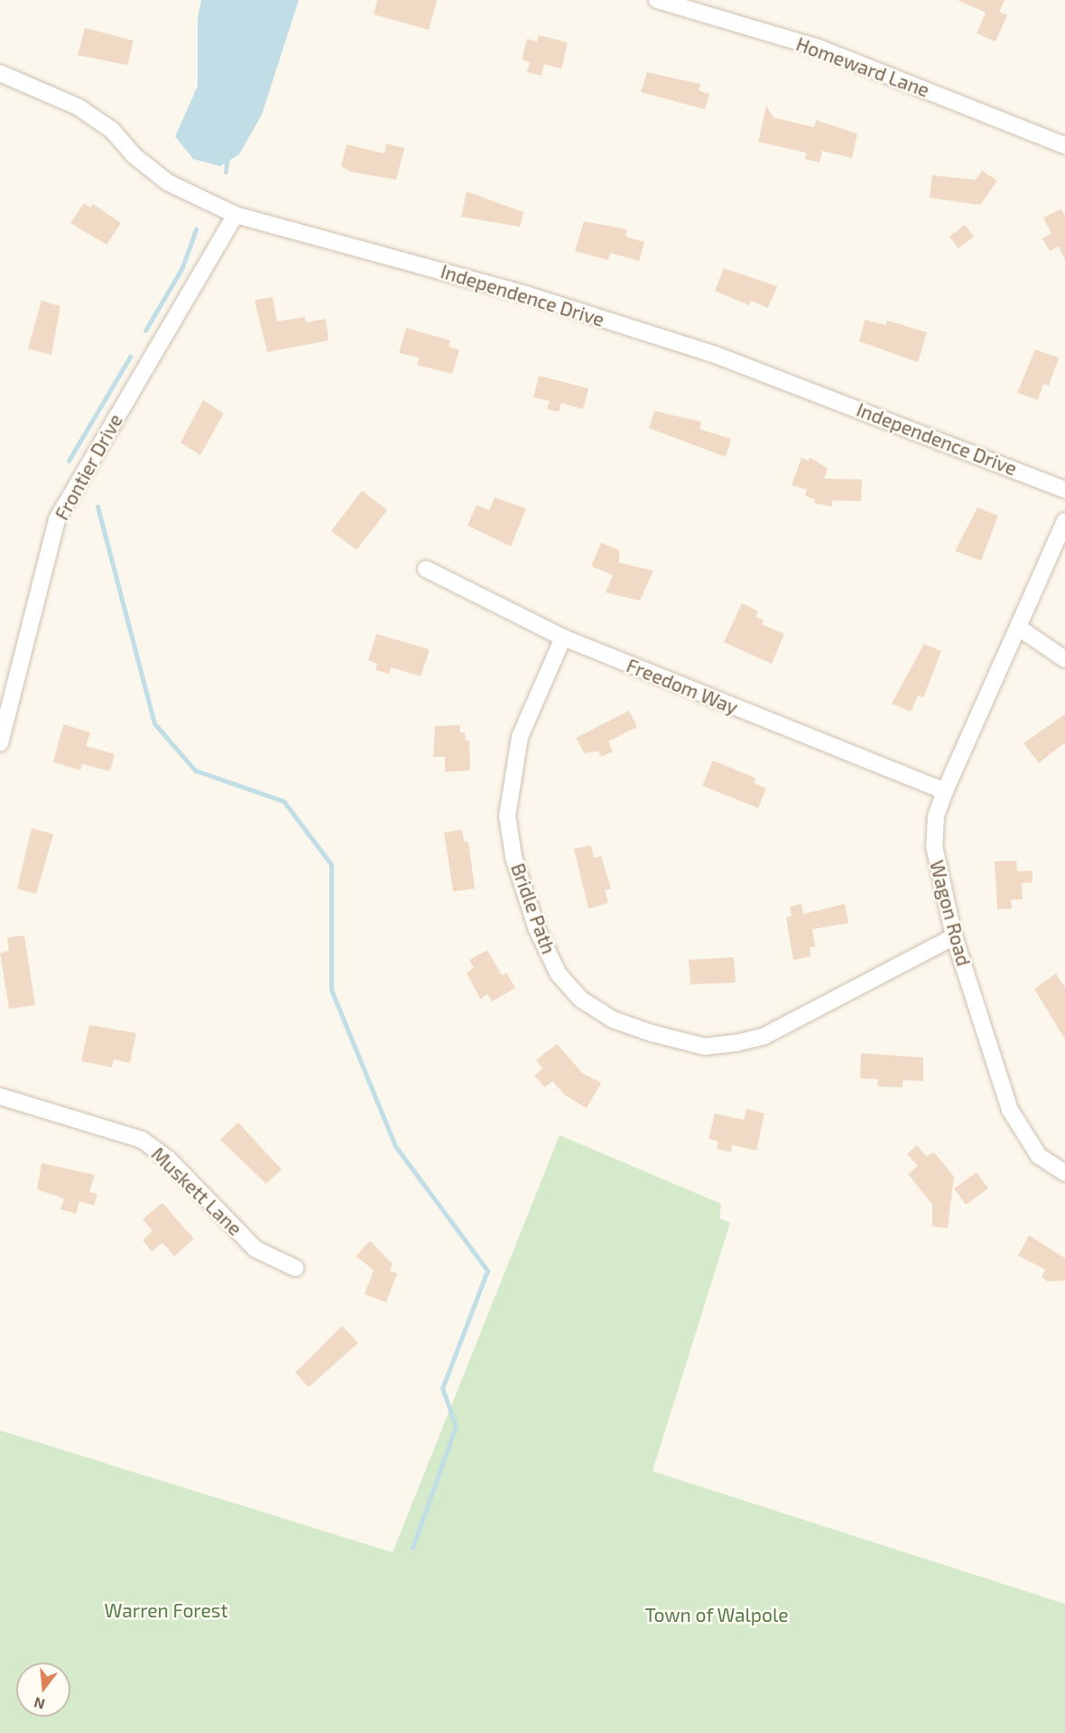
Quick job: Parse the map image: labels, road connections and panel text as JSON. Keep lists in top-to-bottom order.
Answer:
{
  "streets": {
    "street": [
      "Homeward Lane",
      "Independence Drive",
      "Frontier Drive",
      "Freedom Way",
      "Bridle Path",
      "Wagon Road",
      "Muskett Lane"
    ]
  },
  "crossings": [
    ["Independence Drive", "Frontier Drive"],
    ["Freedom Way", "Bridle Path"],
    ["Freedom Way", "Wagon Road"],
    ["Bridle Path", "Wagon Road"]
  ],
  "parks": ["Warren Forest", "Town of Walpole"],
  "north": "bottom"
}
